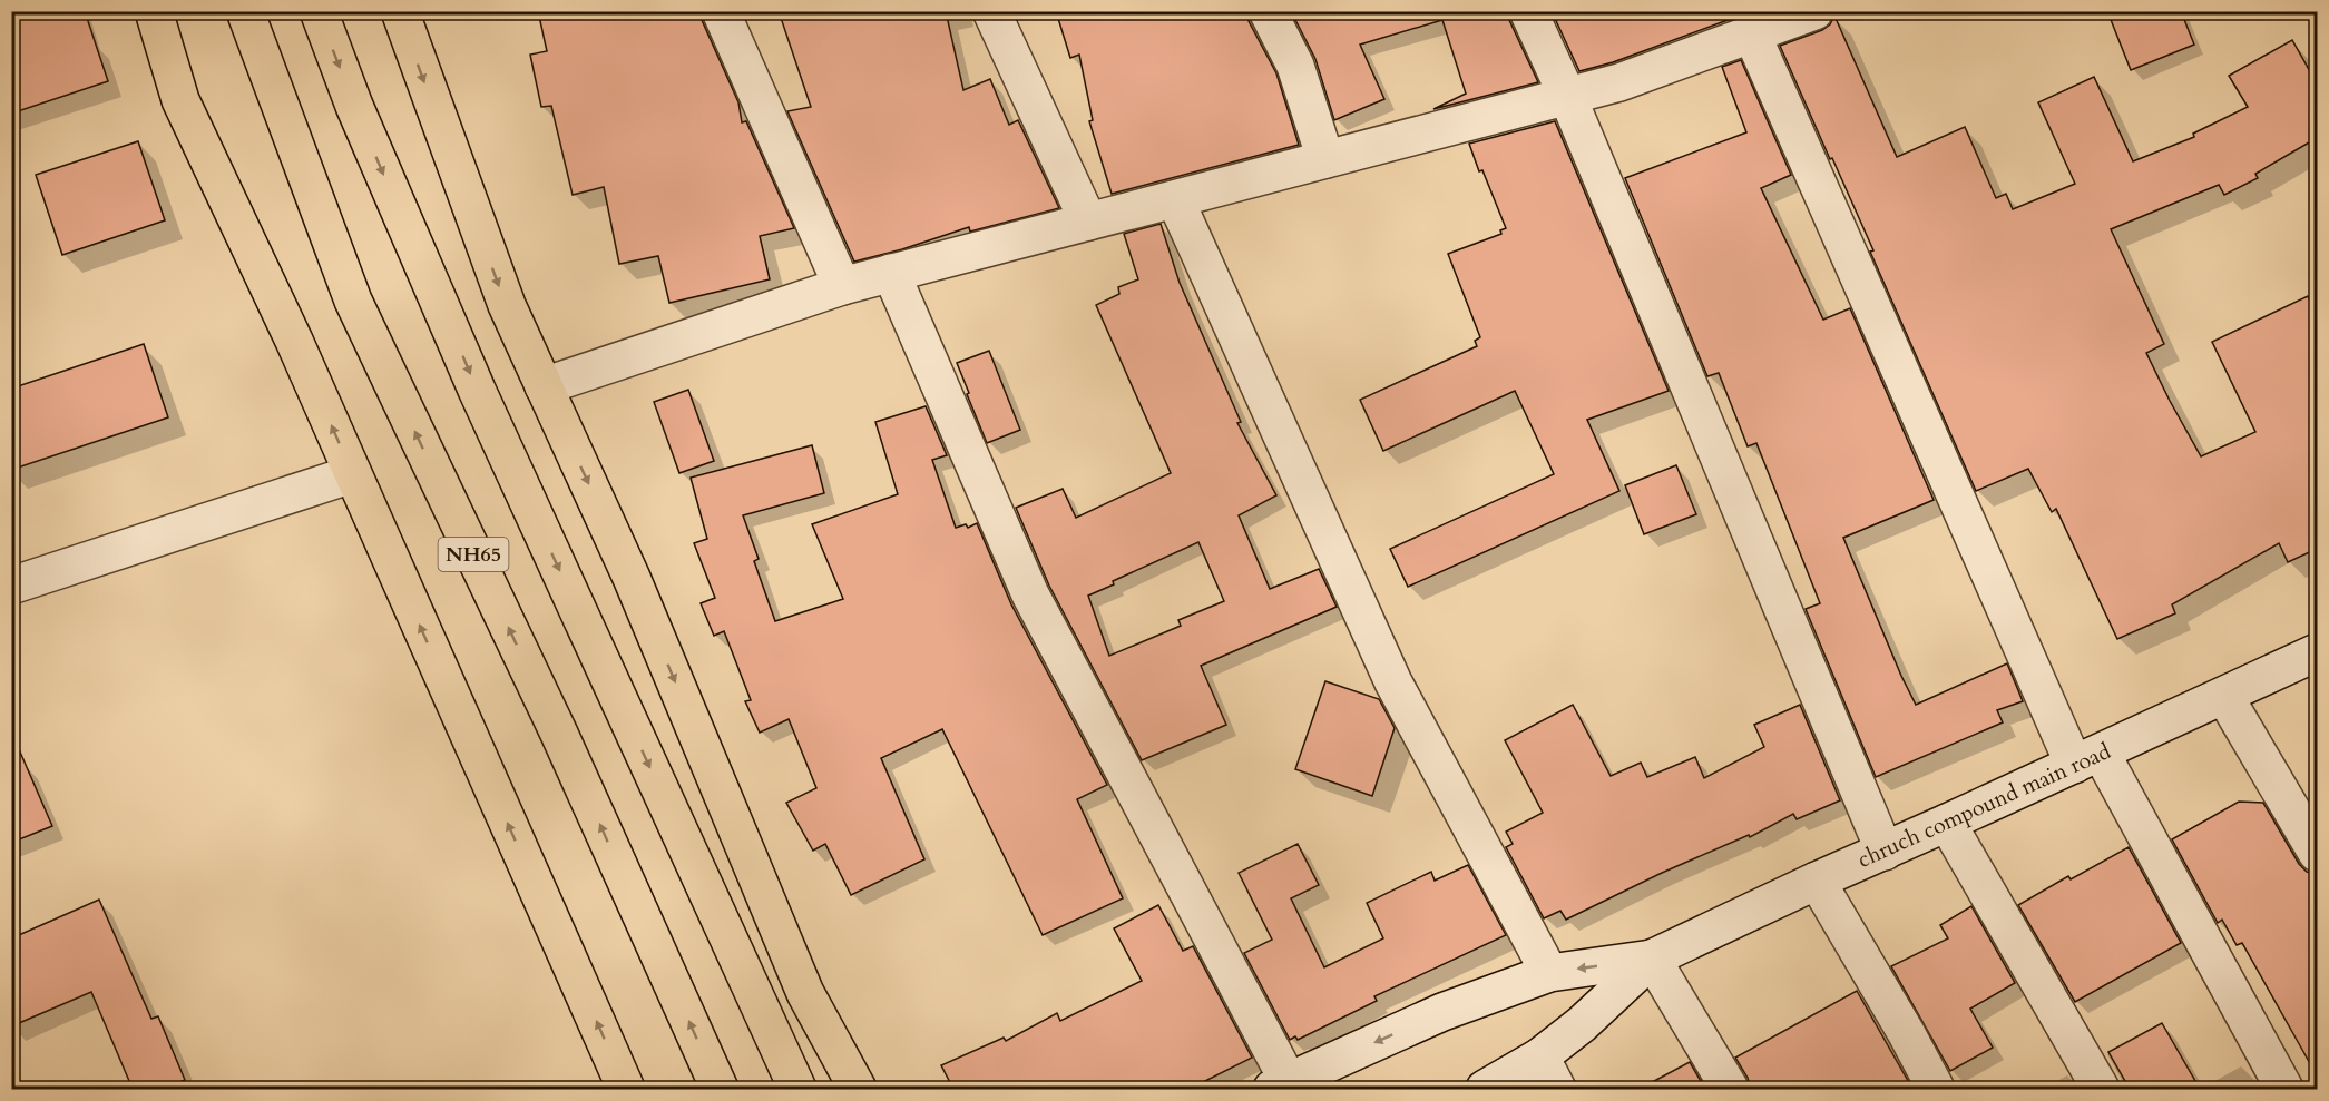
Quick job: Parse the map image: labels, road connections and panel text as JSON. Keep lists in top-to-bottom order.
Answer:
{
  "streets": {
    "main road": ["NH65"],
    "street": ["chruch compound main road"]
  }
}
